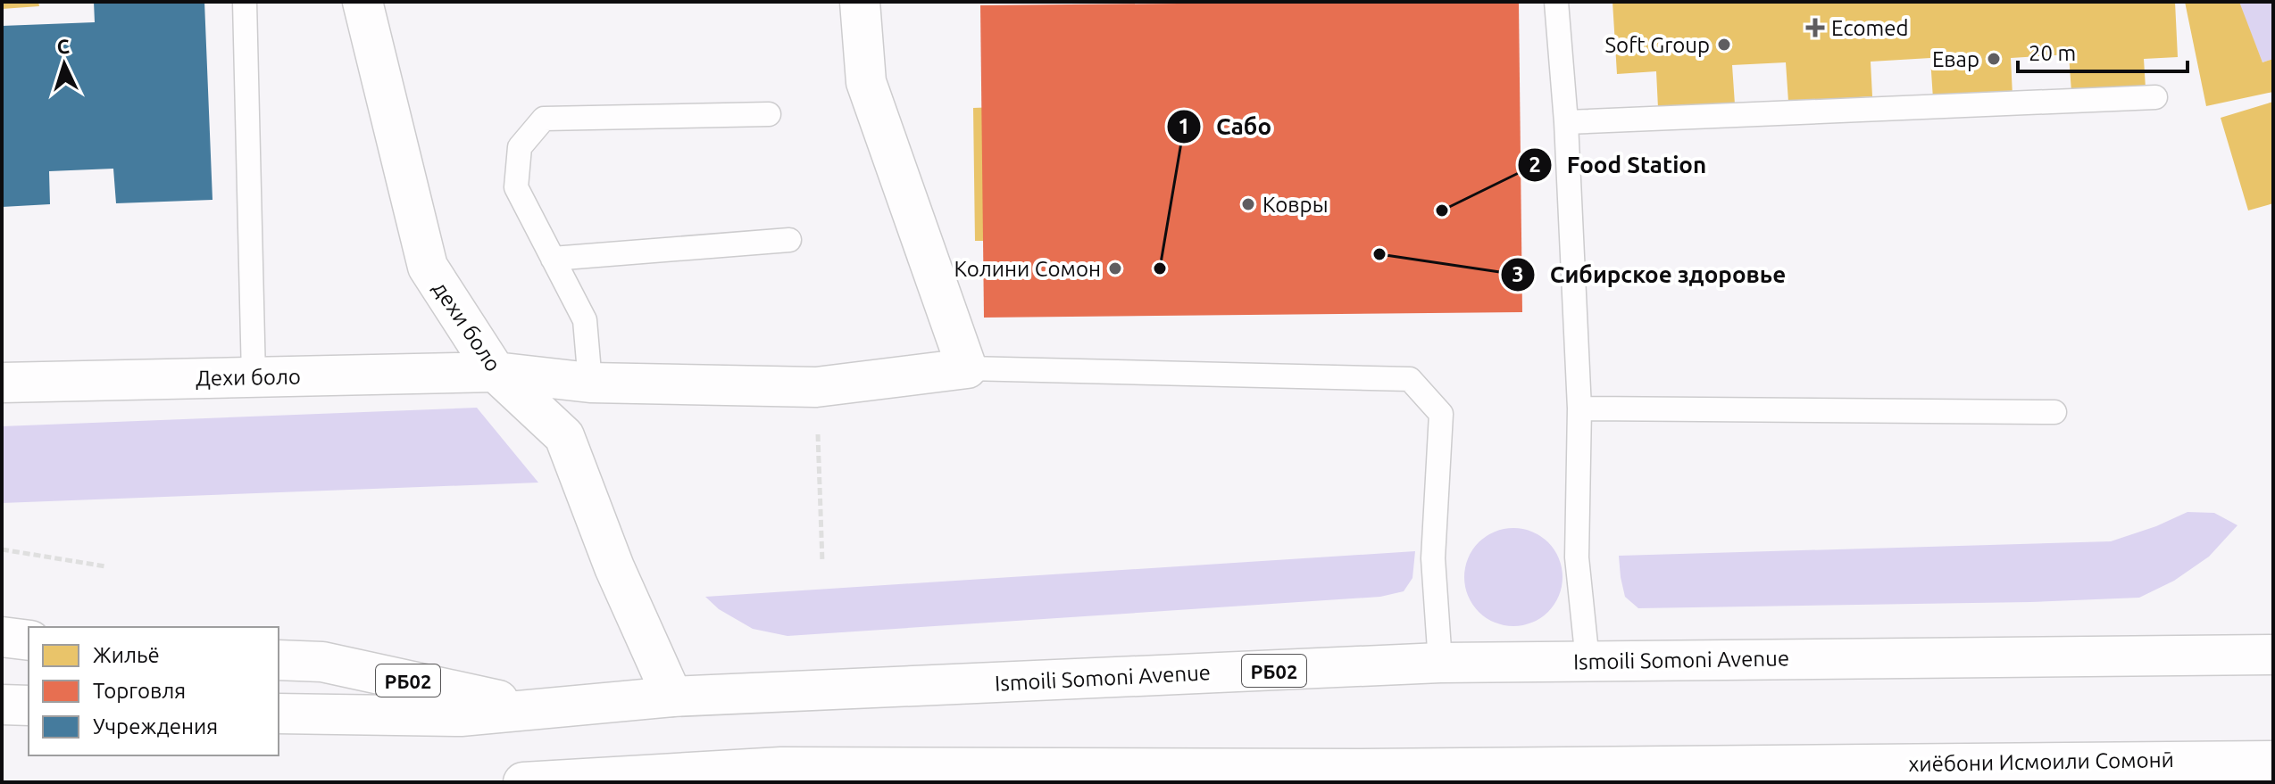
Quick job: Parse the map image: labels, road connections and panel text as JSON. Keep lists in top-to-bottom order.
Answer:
{
  "streets": {
    "main road": [
      "дехи боло",
      "Дехи боло",
      "Ismoili Somoni Avenue",
      "РБ02",
      "хиёбони Исмоили Сомонӣ"
    ]
  },
  "crossings": [
    ["дехи боло", "Дехи боло"],
    ["дехи боло", "Ismoili Somoni Avenue"],
    ["Ismoili Somoni Avenue", "РБ02"]
  ],
  "places": {
    "health": ["Ecomed"],
    "other": [
      "Soft Group",
      "Евар",
      "Ковры",
      "Food Station",
      "Сибирское здоровье",
      "Колини Сомон",
      "Сабо"
    ]
  },
  "legend": ["Жильё", "Торговля", "Учреждения"],
  "scale_bar": "20 m",
  "north": "top"
}
